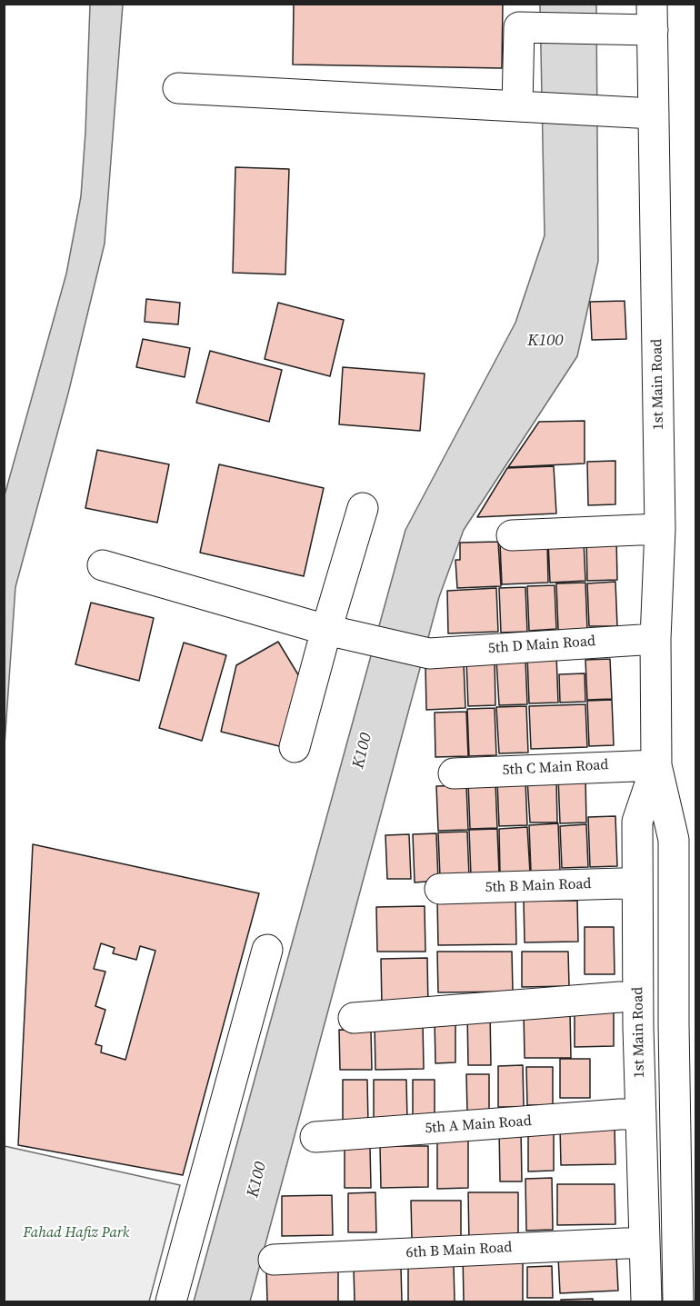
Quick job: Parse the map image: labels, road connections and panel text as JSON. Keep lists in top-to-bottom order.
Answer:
{
  "streets": {
    "street": [
      "1st Main Road",
      "5th D Main Road",
      "5th C Main Road",
      "5th B Main Road",
      "5th A Main Road",
      "6th B Main Road"
    ]
  },
  "crossings": [
    ["1st Main Road", "5th D Main Road"],
    ["1st Main Road", "5th C Main Road"],
    ["1st Main Road", "5th B Main Road"],
    ["1st Main Road", "5th A Main Road"],
    ["1st Main Road", "6th B Main Road"]
  ],
  "water": ["K100"],
  "parks": ["Fahad Hafiz Park"]
}
